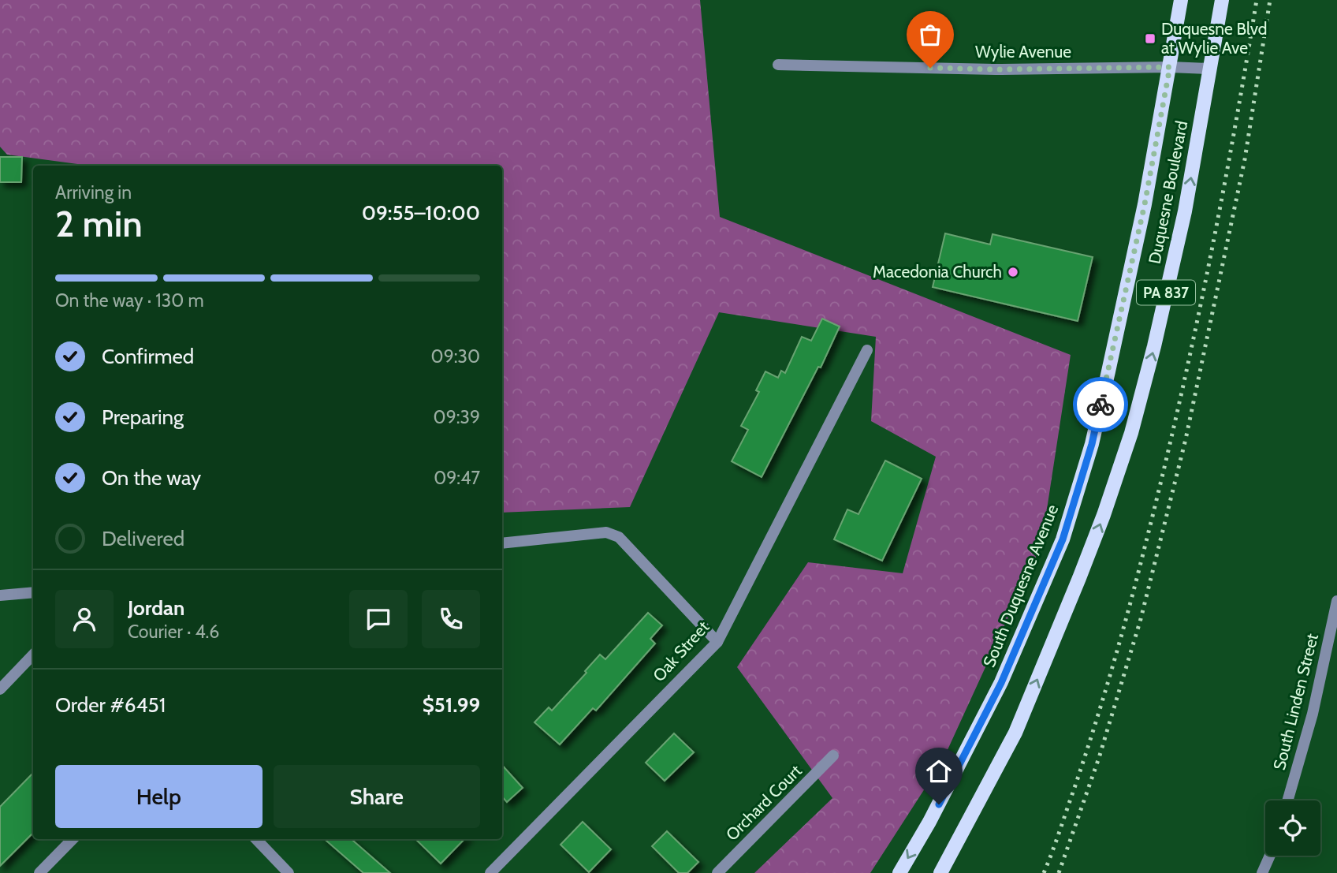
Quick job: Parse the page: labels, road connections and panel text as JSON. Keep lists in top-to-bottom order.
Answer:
{
  "streets": {
    "main road": ["Duquesne Boulevard", "PA 837", "South Duquesne Avenue"],
    "street": [
      "Wylie Avenue",
      "Oak Street",
      "South Linden Street",
      "Orchard Court"
    ]
  },
  "crossings": [
    ["Wylie Avenue", "Duquesne Boulevard"],
    ["Wylie Avenue", "South Duquesne Avenue"],
    ["Duquesne Boulevard", "PA 837"]
  ],
  "one_way": ["Duquesne Boulevard"],
  "places": {
    "transit": ["Duquesne Blvd at Wylie Ave"],
    "other": ["Macedonia Church"]
  },
  "page": {
    "heading": ["2 min", "Arriving in", "09:55–10:00"],
    "panel": [
      "Jordan",
      "Courier · 4.6",
      "Order #6451",
      "$51.99"
    ],
    "bar": "On the way · 130 m",
    "list": [
      ["Confirmed", "09:30"],
      ["Preparing", "09:39"],
      ["On the way", "09:47"],
      "Delivered"
    ],
    "buttons": ["Help", "Share"]
  }
}
